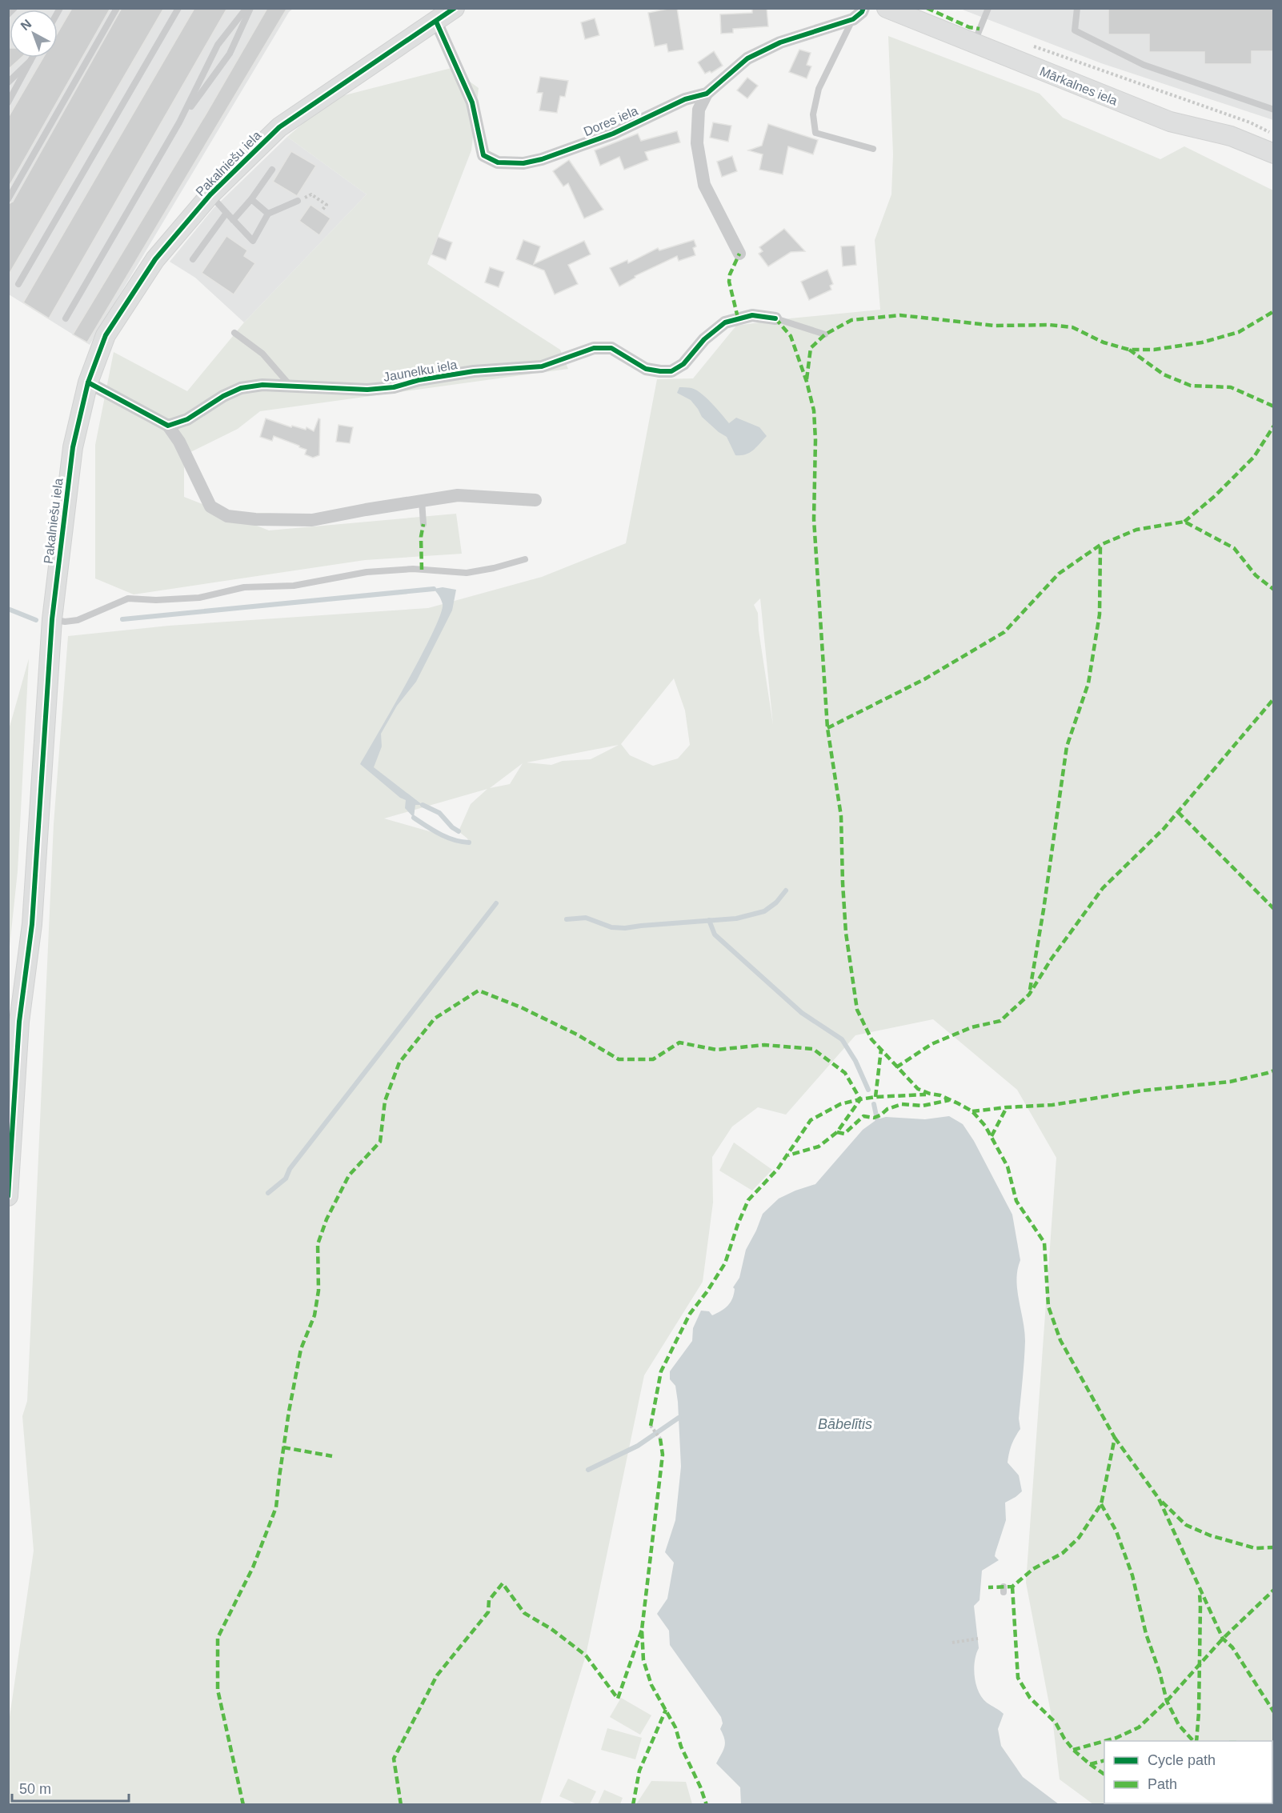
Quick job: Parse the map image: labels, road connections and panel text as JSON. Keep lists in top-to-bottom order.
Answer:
{
  "streets": {
    "street": [
      "Mārkalnes iela",
      "Dores iela",
      "Pakalniešu iela",
      "Jaunelku iela"
    ]
  },
  "crossings": [
    ["Dores iela", "Pakalniešu iela"]
  ],
  "water": ["Bābelītis"],
  "legend": ["Cycle path", "Path"],
  "scale_bar": "50 m",
  "north": "top left"
}
